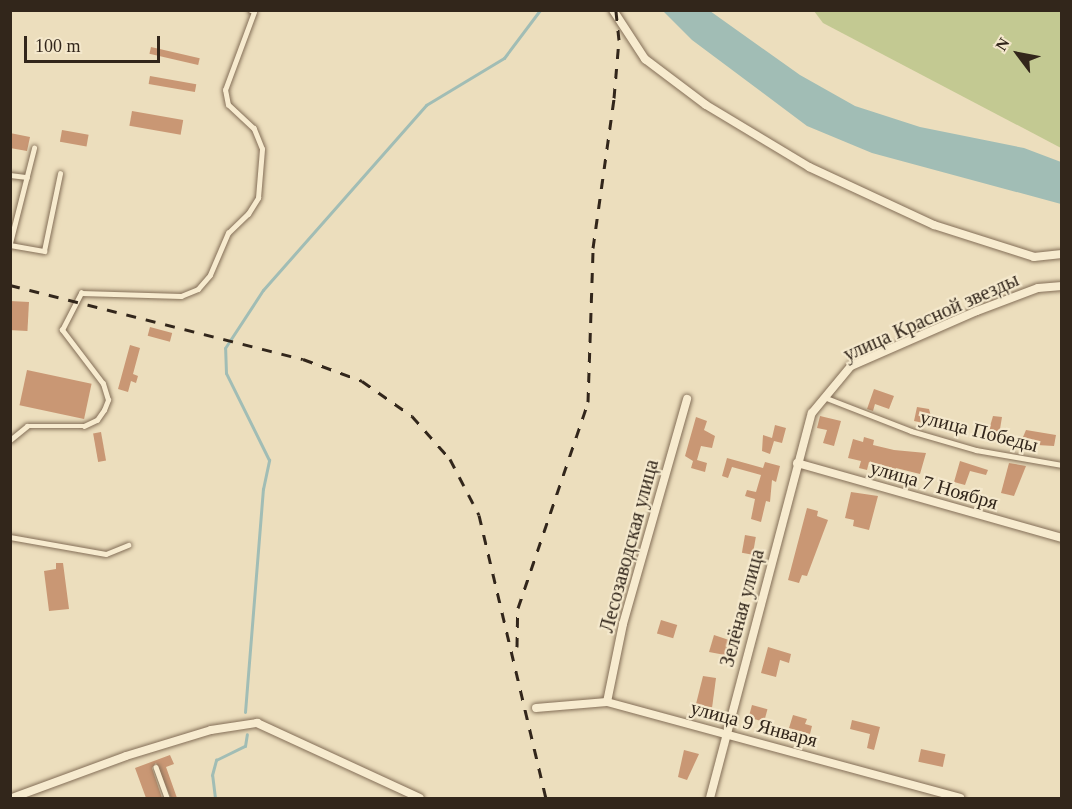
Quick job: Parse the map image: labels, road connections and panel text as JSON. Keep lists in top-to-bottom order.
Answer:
{
  "streets": {
    "street": [
      "улица Красной звезды",
      "улица 7 Ноября",
      "Лесозаводская улица",
      "Зелёная улица",
      "улица 9 Января"
    ],
    "lane": ["улица Победы"]
  },
  "crossings": [
    ["улица Красной звезды", "улица Победы"],
    ["улица Красной звезды", "Зелёная улица"],
    ["улица 7 Ноября", "Зелёная улица"],
    ["Лесозаводская улица", "улица 9 Января"],
    ["Зелёная улица", "улица 9 Января"]
  ],
  "scale_bar": "100 m",
  "north": "top left"
}
